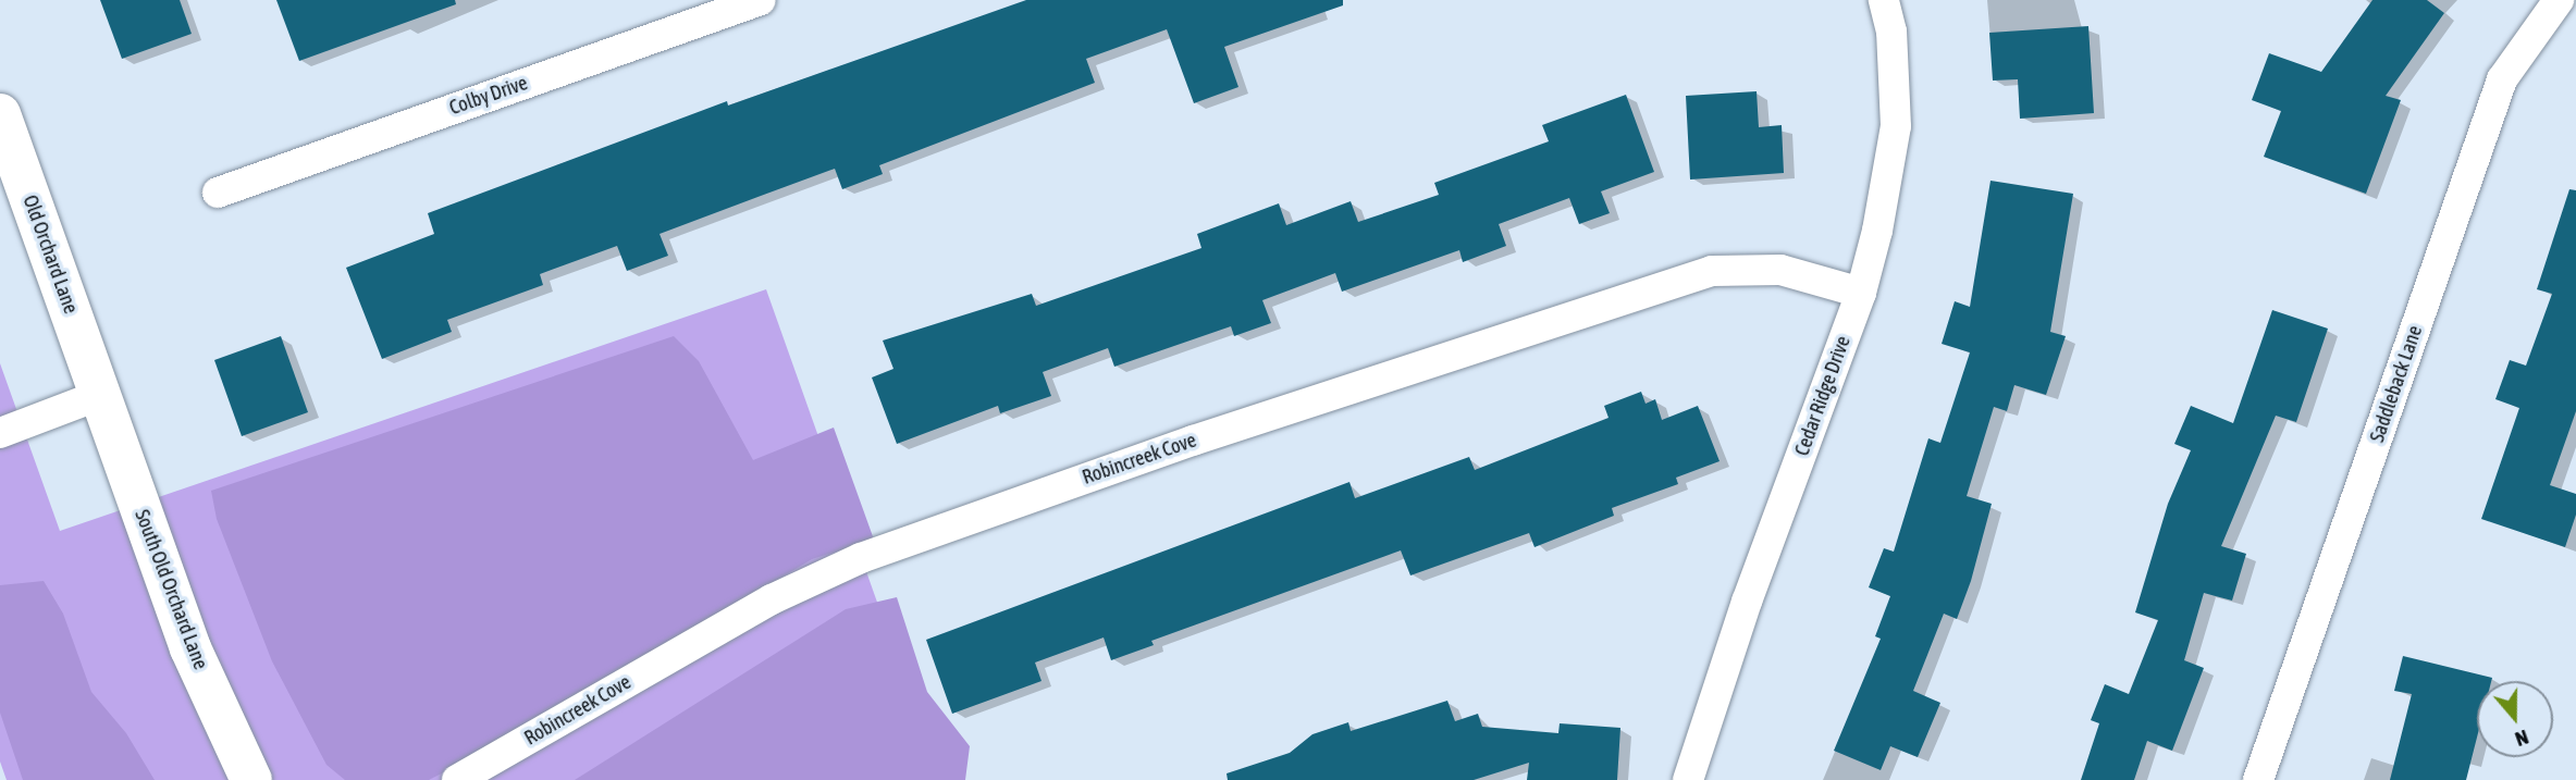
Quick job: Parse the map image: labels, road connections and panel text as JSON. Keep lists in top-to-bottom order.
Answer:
{
  "streets": {
    "street": [
      "Colby Drive",
      "Old Orchard Lane",
      "Saddleback Lane",
      "Cedar Ridge Drive",
      "Robincreek Cove",
      "South Old Orchard Lane"
    ]
  },
  "crossings": [
    ["Old Orchard Lane", "South Old Orchard Lane"],
    ["Cedar Ridge Drive", "Robincreek Cove"]
  ],
  "north": "bottom"
}
